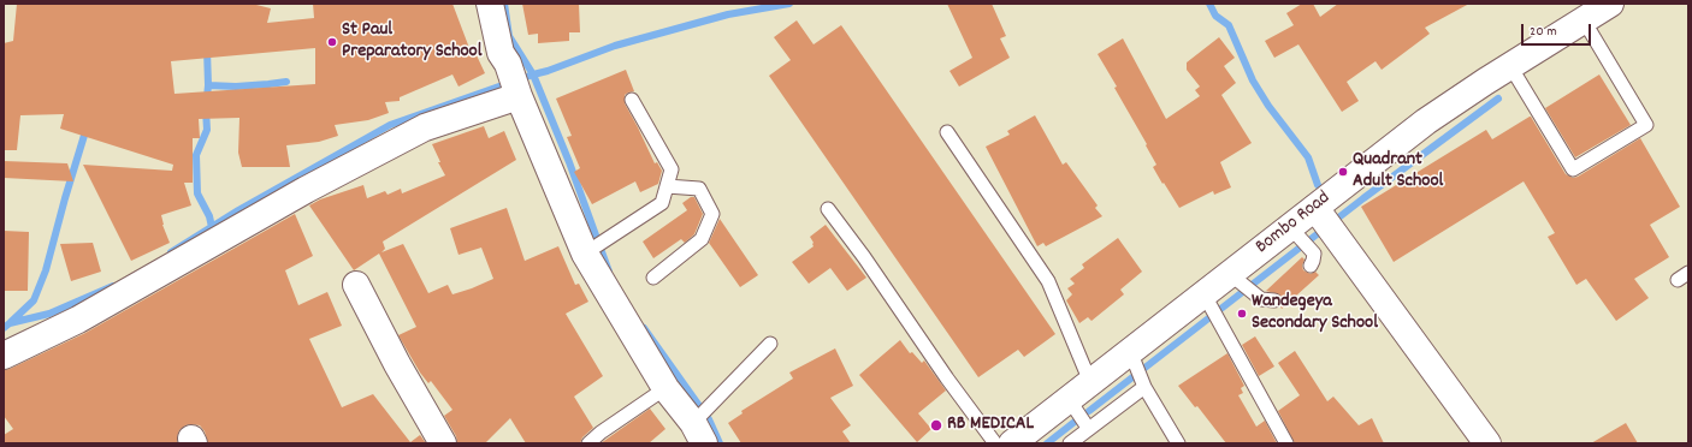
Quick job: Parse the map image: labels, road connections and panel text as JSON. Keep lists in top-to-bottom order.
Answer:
{
  "streets": {
    "street": ["Bombo Road"]
  },
  "places": [
    "St Paul Preparatory School",
    "Quadrant Adult School",
    "Wandegeya Secondary School",
    "RB MEDICAL"
  ],
  "scale_bar": "20 m"
}
